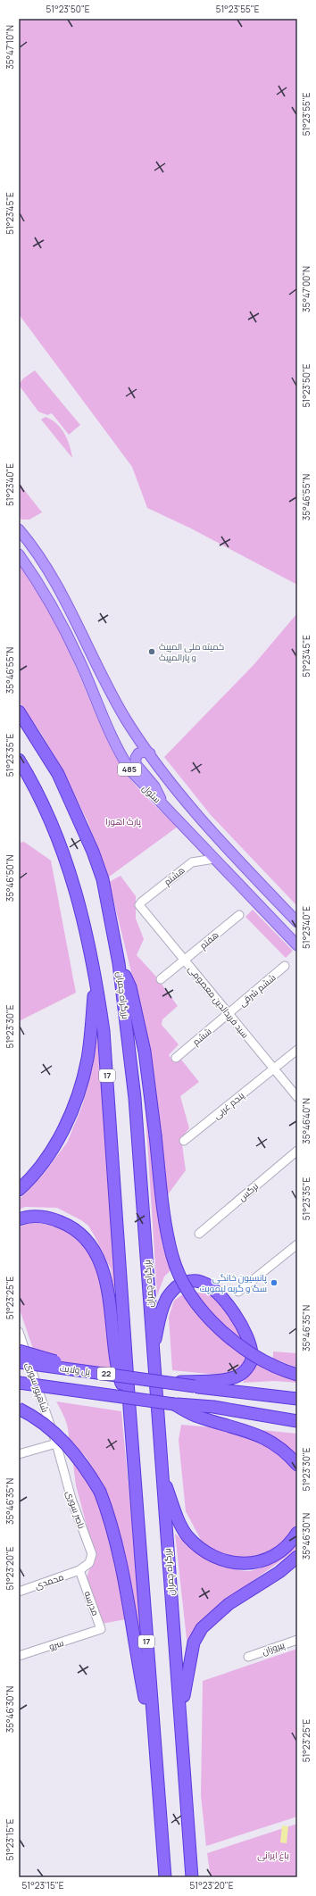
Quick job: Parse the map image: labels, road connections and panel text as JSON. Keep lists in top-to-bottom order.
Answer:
{
  "streets": {
    "highway": [
      "بزرگراه چمران",
      "17",
      "پل ولایت",
      "22"
    ],
    "main road": ["485", "سئول"],
    "street": [
      "هشتم",
      "هفتم",
      "ششم شرقی",
      "سید فریدالدین معصومی",
      "ششم",
      "پنجم غربی",
      "نرگس",
      "شاهپور سوری",
      "ناصر سوری",
      "محمدی",
      "مدرسه",
      "سرو",
      "پیروزان"
    ]
  },
  "crossings": [
    ["سئول", "هشتم"],
    ["هشتم", "سید فریدالدین معصومی"],
    ["هفتم", "سید فریدالدین معصومی"],
    ["ششم شرقی", "سید فریدالدین معصومی"],
    ["ششم شرقی", "ششم"],
    ["سید فریدالدین معصومی", "ششم"],
    ["سید فریدالدین معصومی", "پنجم غربی"],
    ["شاهپور سوری", "ناصر سوری"],
    ["ناصر سوری", "محمدی"],
    ["ناصر سوری", "مدرسه"],
    ["محمدی", "مدرسه"],
    ["مدرسه", "سرو"]
  ],
  "parks": ["پارک اهورا", "باغ ایرانی"],
  "places": ["کمیته ملی المپیک و پارالمپیک", "پانسیون خانگی سگ و گربه لیموپت"],
  "coordinates": [
    "51°23'50\"E",
    "51°23'55\"E",
    "35°47'10\"N",
    "51°23'45\"E",
    "35°47'00\"N",
    "51°23'40\"E",
    "35°46'55\"N",
    "51°23'35\"E",
    "35°46'50\"N",
    "51°23'30\"E",
    "35°46'40\"N",
    "51°23'25\"E",
    "35°46'35\"N",
    "35°46'30\"N",
    "51°23'20\"E",
    "51°23'15\"E"
  ]
}
